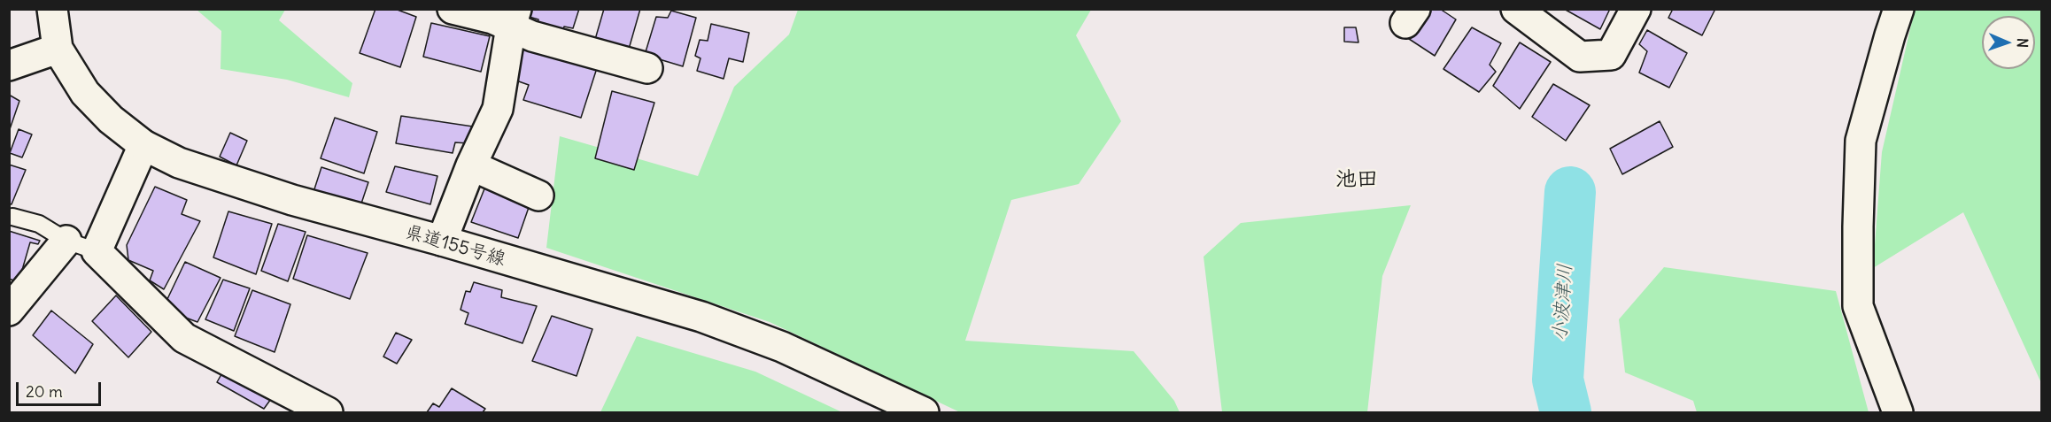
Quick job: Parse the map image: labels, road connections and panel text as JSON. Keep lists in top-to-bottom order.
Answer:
{
  "streets": {
    "street": ["県道155号線"]
  },
  "districts": ["池田"],
  "water": ["小波津川"],
  "scale_bar": "20 m",
  "north": "right"
}
